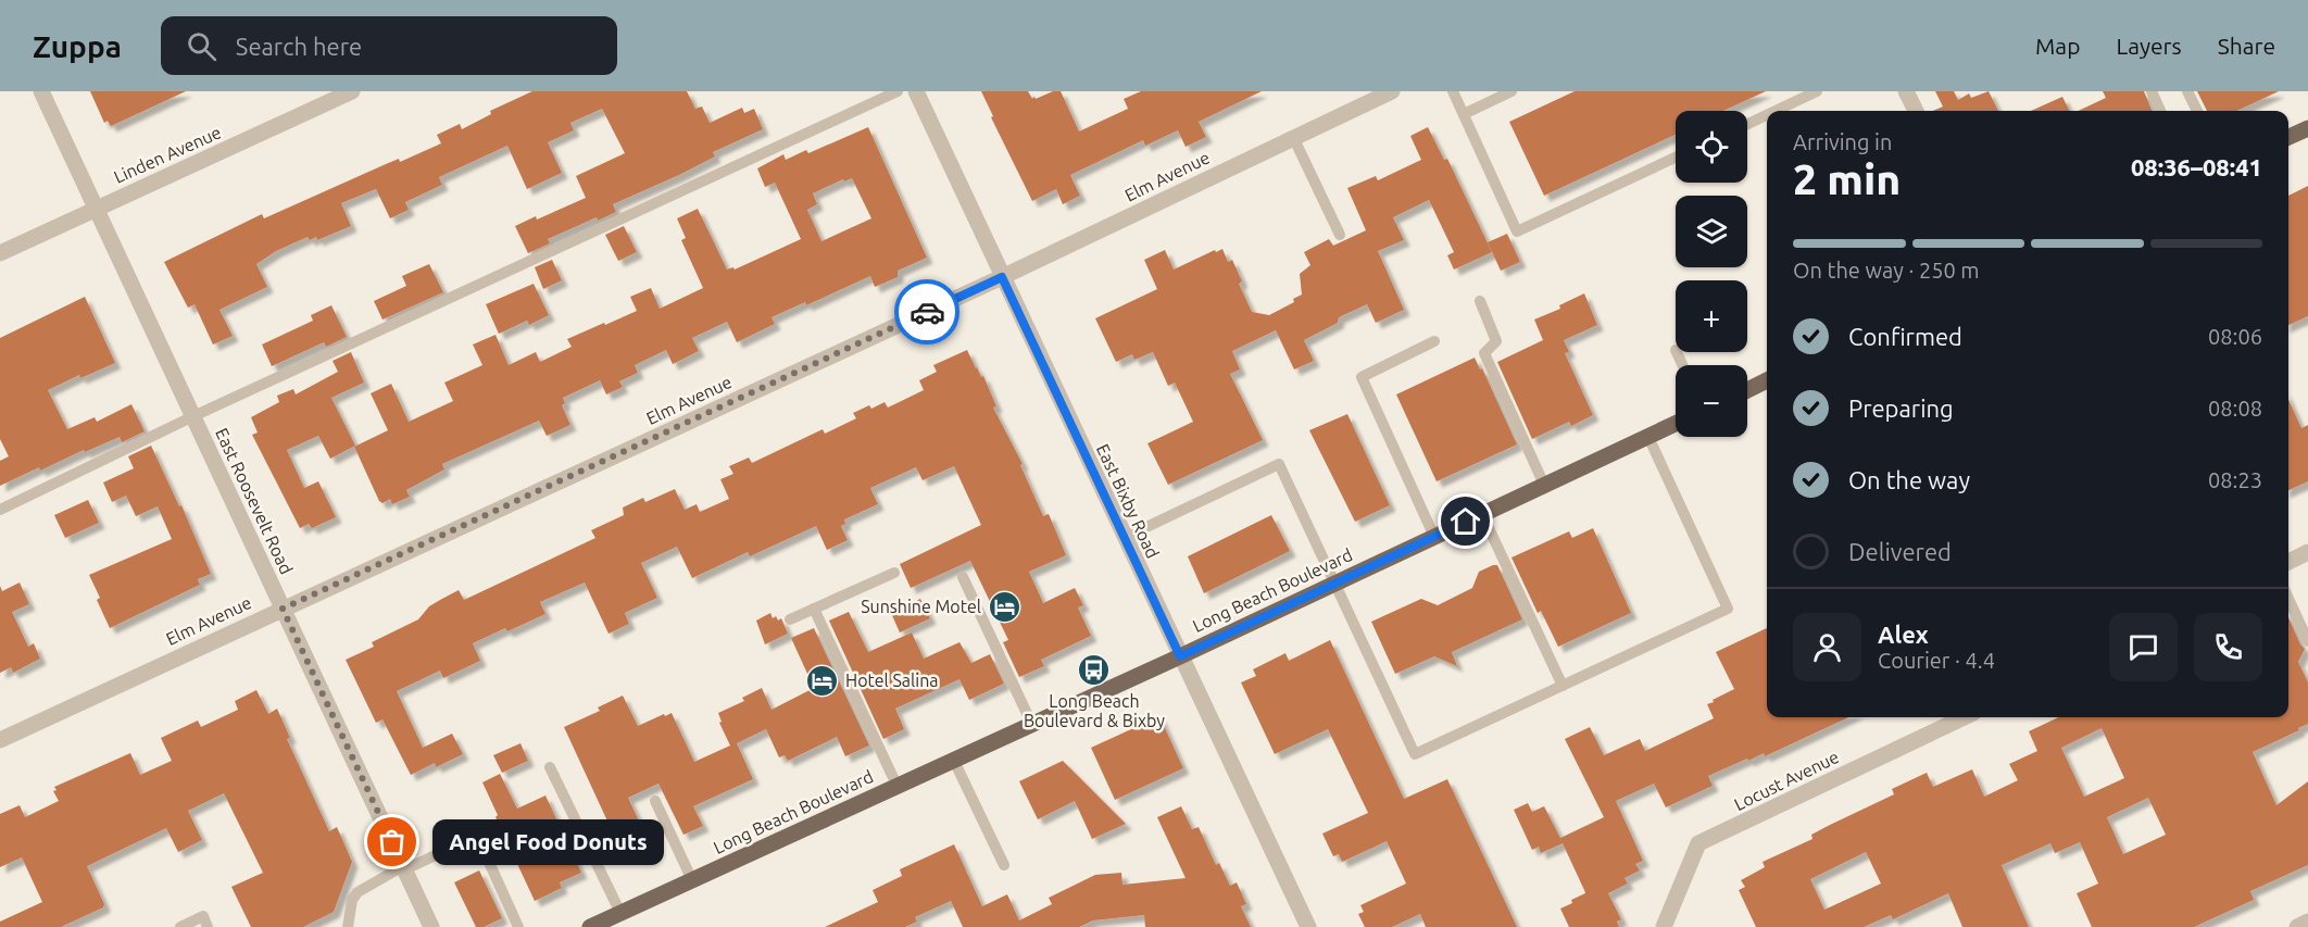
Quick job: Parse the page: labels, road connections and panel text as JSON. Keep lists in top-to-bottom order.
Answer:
{
  "streets": {
    "main road": ["Long Beach Boulevard"],
    "street": [
      "Linden Avenue",
      "Elm Avenue",
      "East Roosevelt Road",
      "East Bixby Road",
      "Locust Avenue"
    ]
  },
  "crossings": [
    ["Linden Avenue", "East Roosevelt Road"],
    ["Elm Avenue", "East Roosevelt Road"],
    ["Elm Avenue", "East Bixby Road"],
    ["East Bixby Road", "Long Beach Boulevard"]
  ],
  "places": {
    "hotel": ["Sunshine Motel", "Hotel Salina"],
    "bus stop": ["Long Beach Boulevard & Bixby"],
    "other": ["Angel Food Donuts"]
  },
  "page": {
    "header": "Zuppa",
    "search": "Search here",
    "nav": ["Map", "Layers", "Share"],
    "map_buttons": ["+", "−"],
    "heading": ["2 min", "Arriving in", "08:36–08:41"],
    "panel": ["Alex", "Courier · 4.4"],
    "bar": "On the way · 250 m",
    "list": [
      ["Confirmed", "08:06"],
      ["Preparing", "08:08"],
      ["On the way", "08:23"],
      "Delivered"
    ],
    "bubble": "Angel Food Donuts"
  }
}
